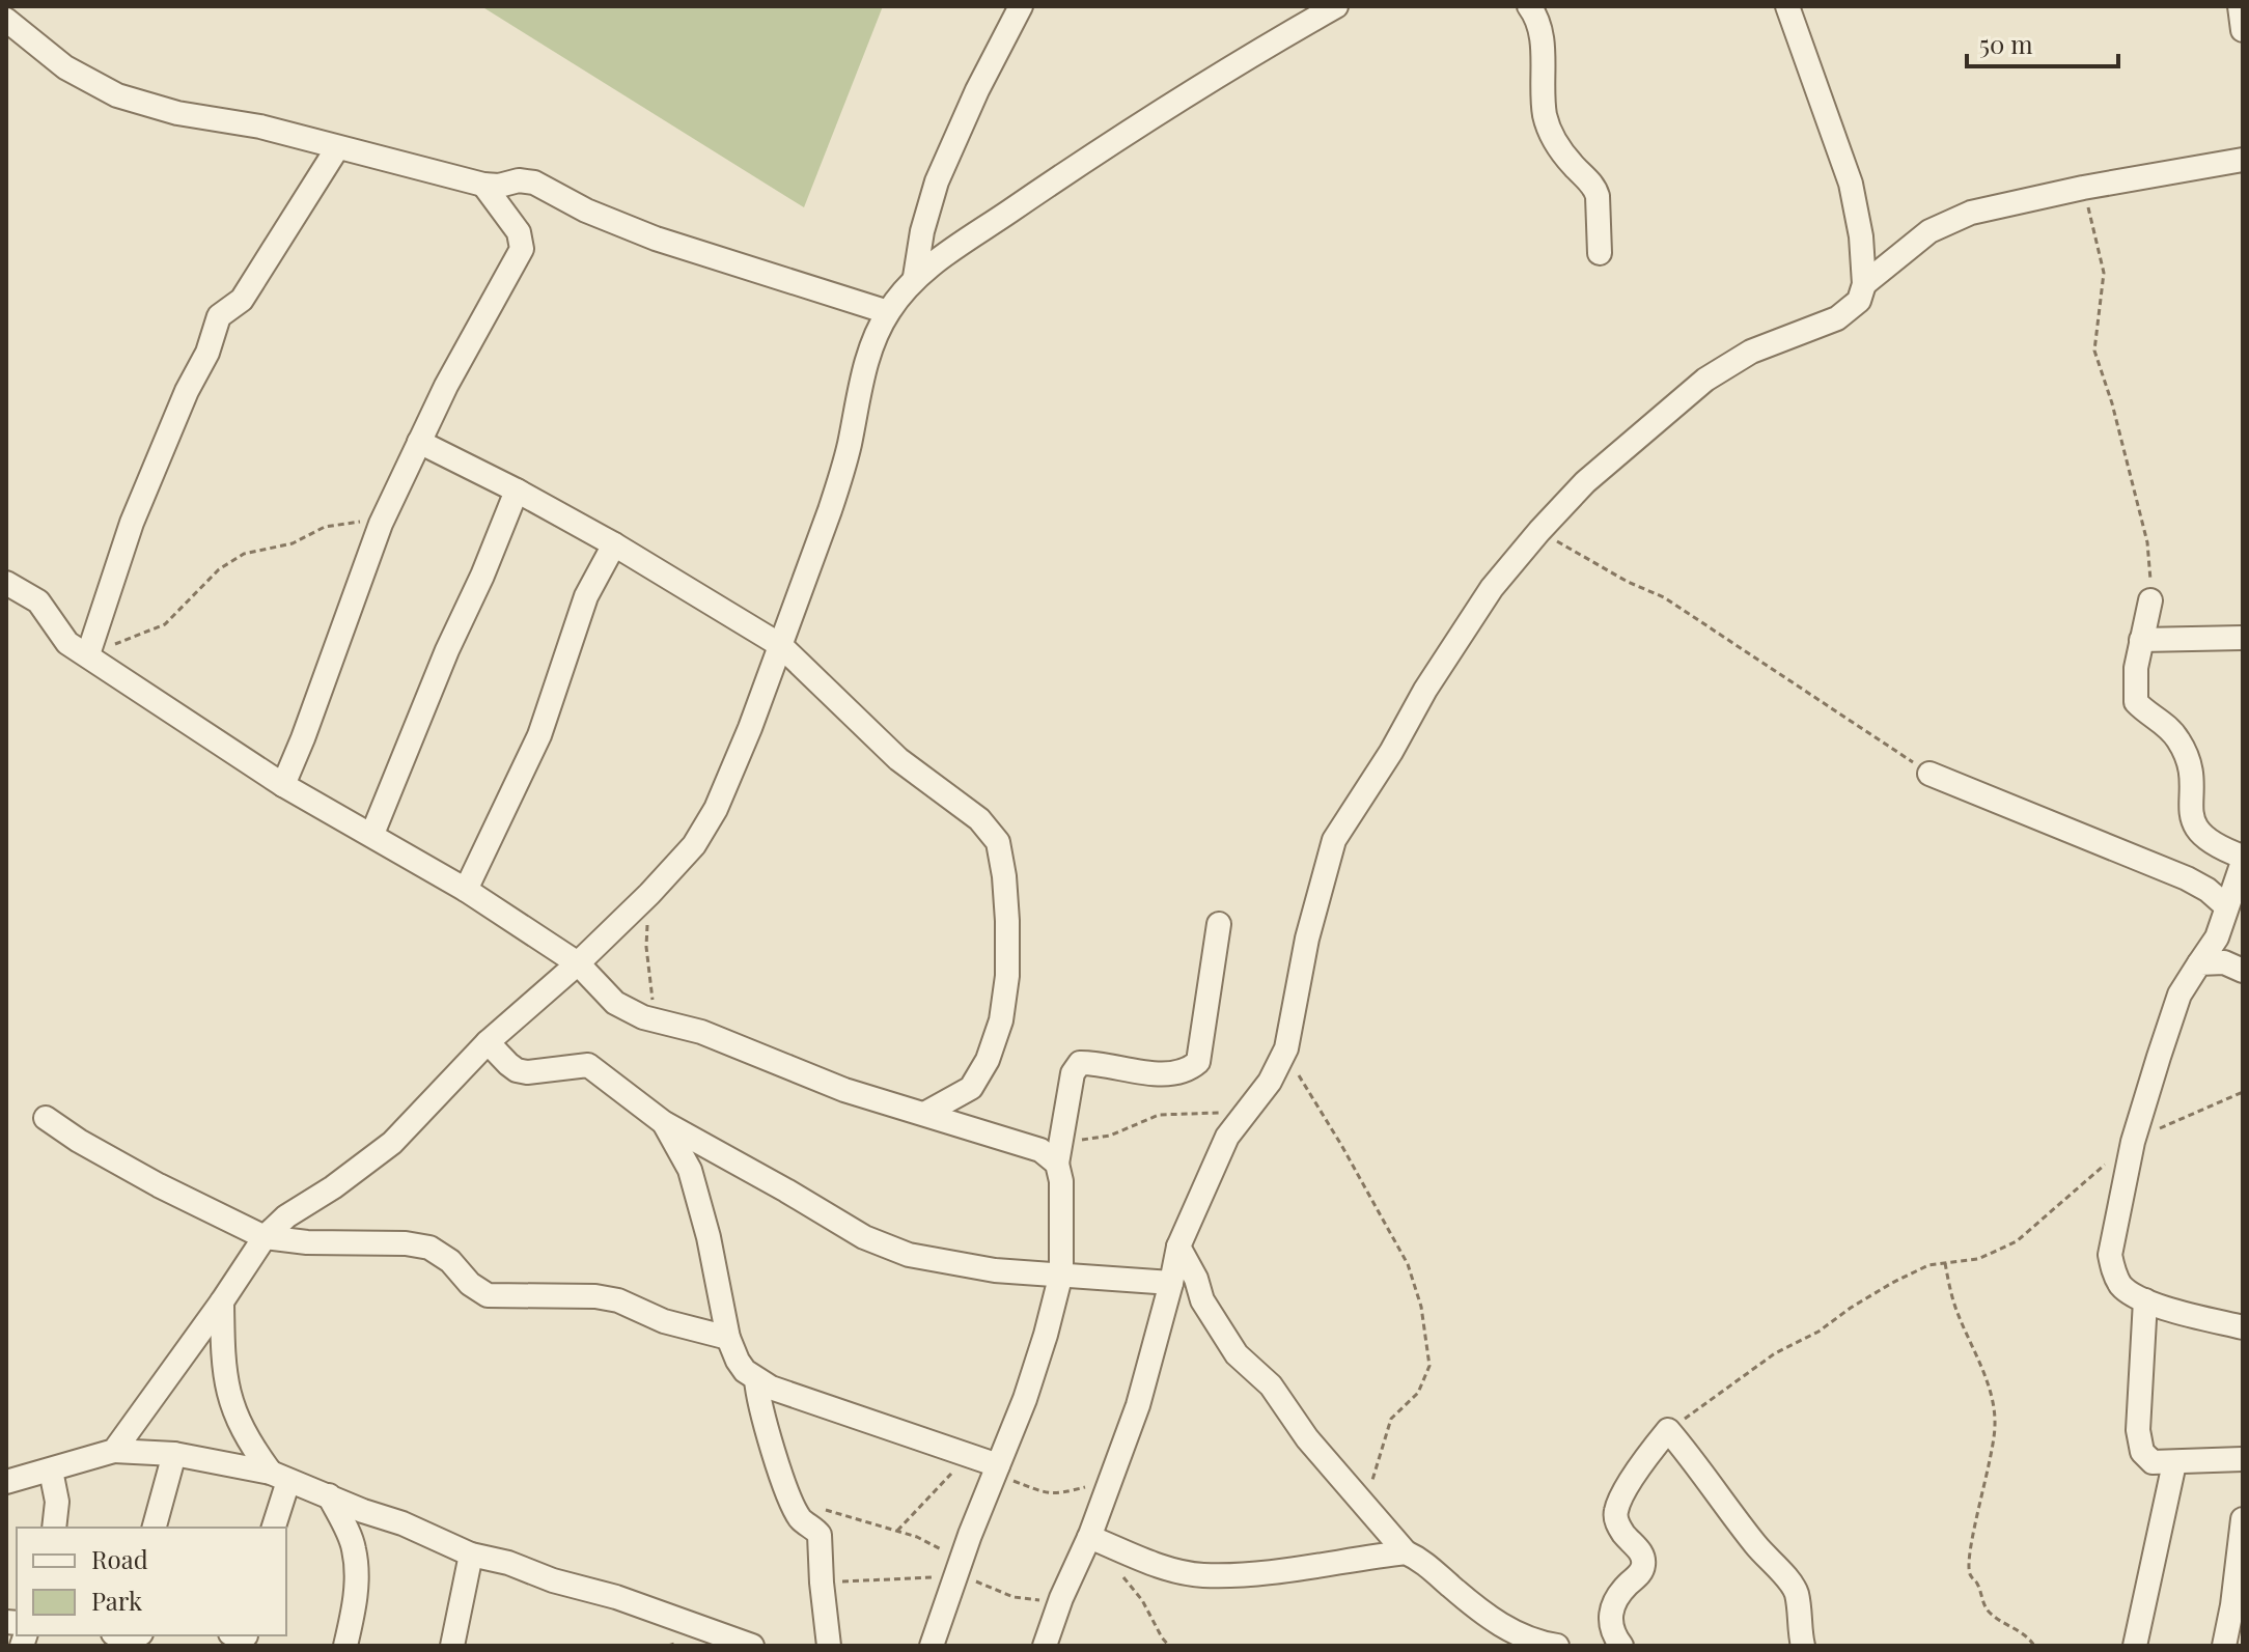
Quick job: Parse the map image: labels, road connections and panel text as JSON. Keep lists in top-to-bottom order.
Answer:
{
  "legend": ["Road", "Park"],
  "scale_bar": "50 m"
}
